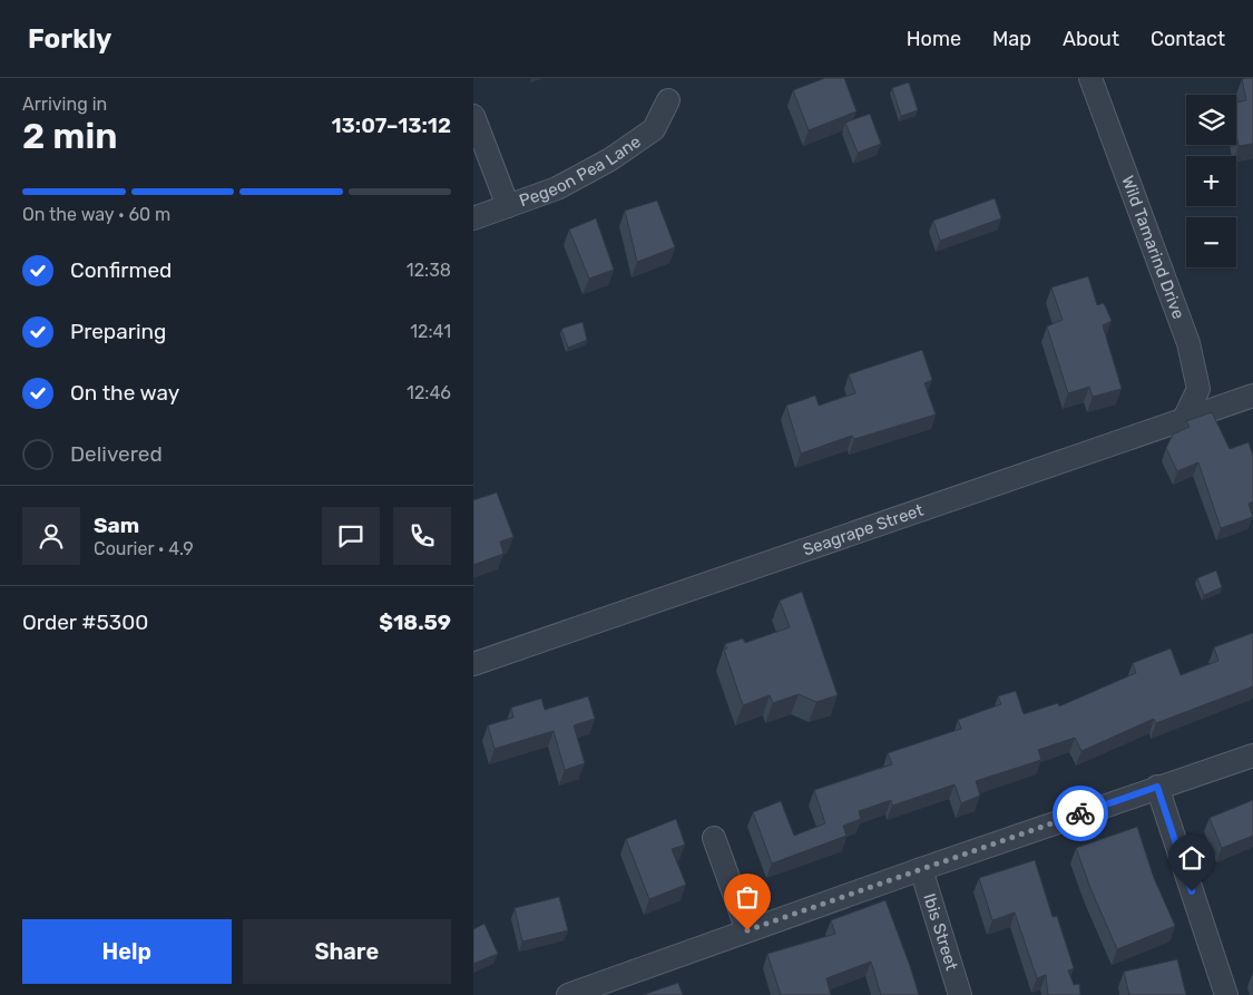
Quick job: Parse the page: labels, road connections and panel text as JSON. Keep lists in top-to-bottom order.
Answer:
{
  "streets": {
    "street": [
      "Pegeon Pea Lane",
      "Wild Tamarind Drive",
      "Seagrape Street",
      "Ibis Street"
    ]
  },
  "crossings": [
    ["Wild Tamarind Drive", "Seagrape Street"]
  ],
  "page": {
    "header": "Forkly",
    "nav": [
      "Home",
      "Map",
      "About",
      "Contact"
    ],
    "heading": ["2 min", "Arriving in", "13:07–13:12"],
    "panel": [
      "Sam",
      "Courier · 4.9",
      "Order #5300",
      "$18.59"
    ],
    "map_buttons": ["+", "−"],
    "bar": "On the way · 60 m",
    "list": [
      ["Confirmed", "12:38"],
      ["Preparing", "12:41"],
      ["On the way", "12:46"],
      "Delivered"
    ],
    "buttons": ["Help", "Share"]
  }
}
